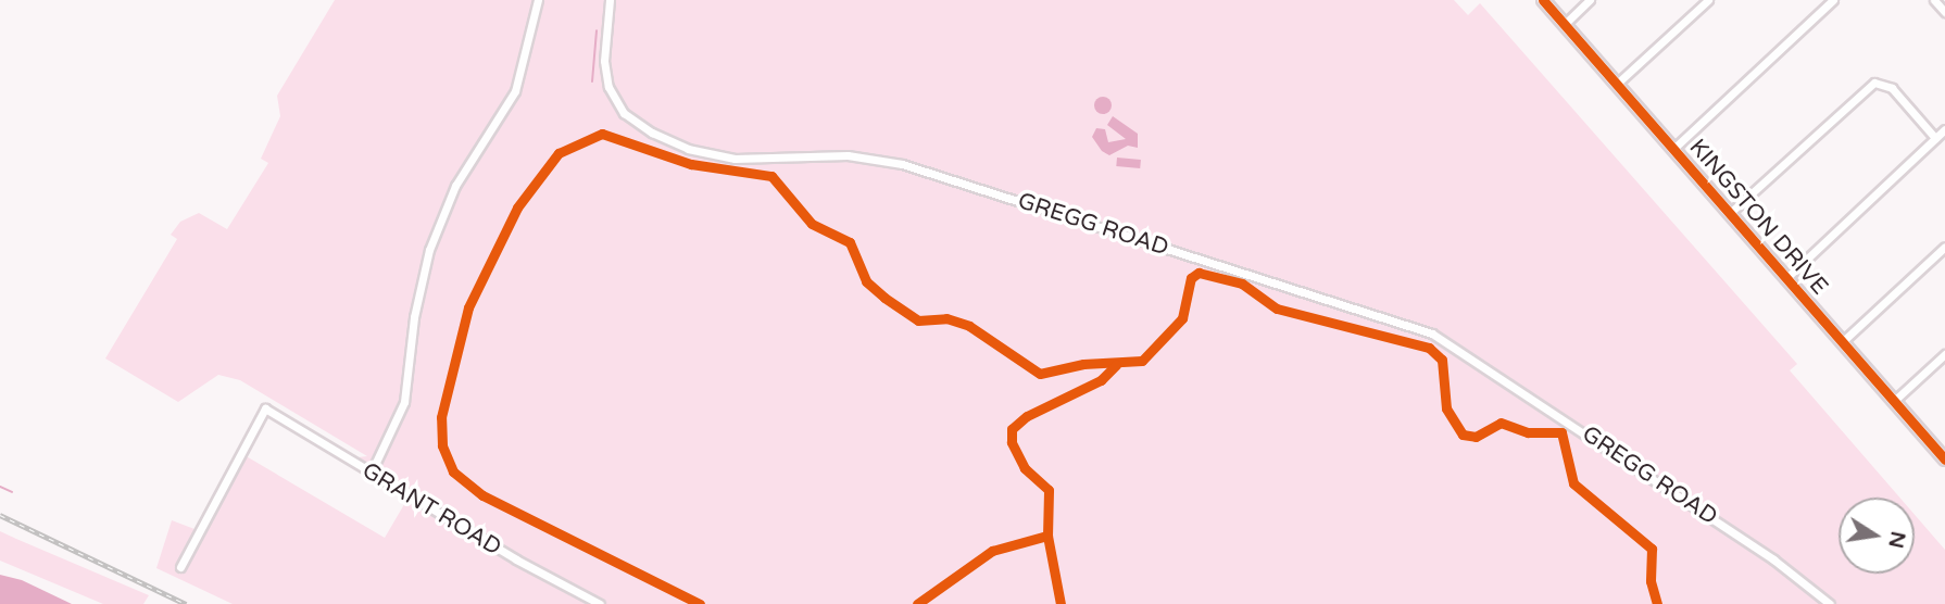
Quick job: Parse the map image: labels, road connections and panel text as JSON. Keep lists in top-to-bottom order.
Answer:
{
  "streets": {
    "main road": ["KINGSTON DRIVE"],
    "street": ["GREGG ROAD", "GRANT ROAD"]
  },
  "north": "right"
}
